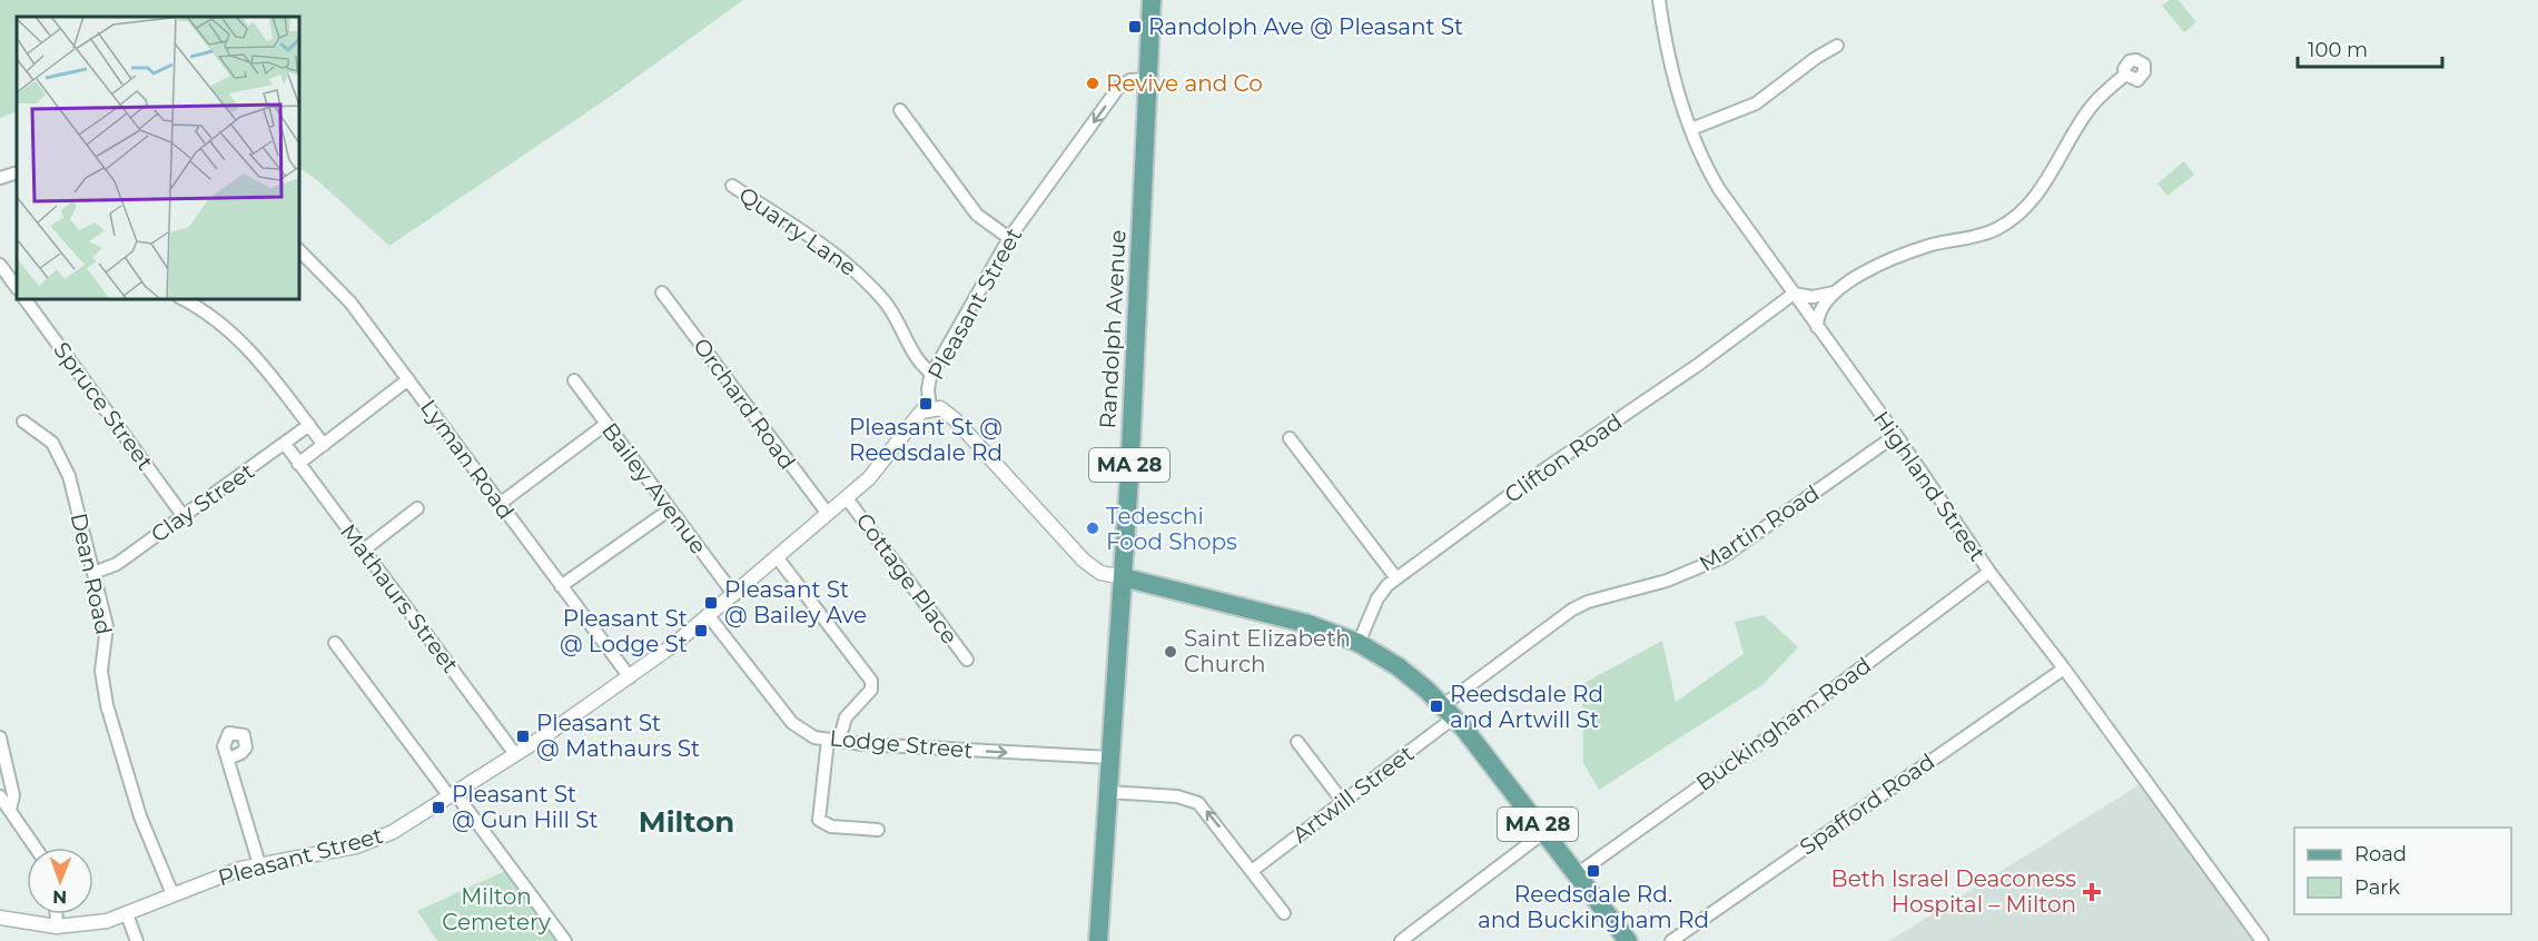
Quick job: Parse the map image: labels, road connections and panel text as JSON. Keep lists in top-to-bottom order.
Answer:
{
  "streets": {
    "main road": ["Randolph Avenue", "MA 28"],
    "street": [
      "Quarry Lane",
      "Pleasant Street",
      "Orchard Road",
      "Spruce Street",
      "Clifton Road",
      "Lyman Road",
      "Highland Street",
      "Bailey Avenue",
      "Clay Street",
      "Martin Road",
      "Dean Road",
      "Cottage Place",
      "Mathaurs Street",
      "Buckingham Road",
      "Lodge Street",
      "Artwill Street",
      "Spafford Road"
    ]
  },
  "crossings": [
    ["Quarry Lane", "Pleasant Street"],
    ["Pleasant Street", "Randolph Avenue"],
    ["Pleasant Street", "Orchard Road"],
    ["Pleasant Street", "Lyman Road"],
    ["Pleasant Street", "Bailey Avenue"],
    ["Pleasant Street", "Dean Road"],
    ["Pleasant Street", "Cottage Place"],
    ["Pleasant Street", "Mathaurs Street"],
    ["Pleasant Street", "Lodge Street"],
    ["Randolph Avenue", "MA 28"],
    ["Randolph Avenue", "Lodge Street"],
    ["Spruce Street", "Clay Street"],
    ["Clifton Road", "MA 28"],
    ["Clifton Road", "Highland Street"],
    ["MA 28", "Martin Road"],
    ["MA 28", "Buckingham Road"],
    ["MA 28", "Artwill Street"],
    ["Highland Street", "Martin Road"],
    ["Highland Street", "Buckingham Road"],
    ["Highland Street", "Spafford Road"],
    ["Clay Street", "Dean Road"],
    ["Clay Street", "Mathaurs Street"],
    ["Martin Road", "Artwill Street"]
  ],
  "one_way": ["Lodge Street"],
  "districts": ["Milton"],
  "parks": ["Milton Cemetery"],
  "places": {
    "transit": [
      "Randolph Ave @ Pleasant St",
      "Pleasant St @ Reedsdale Rd",
      "Pleasant St @ Bailey Ave",
      "Pleasant St @ Lodge St",
      "Reedsdale Rd and Artwill St",
      "Pleasant St @ Mathaurs St",
      "Pleasant St @ Gun Hill St",
      "Reedsdale Rd. and Buckingham Rd"
    ],
    "other": ["Revive and Co", "Tedeschi Food Shops", "Saint Elizabeth Church"],
    "health": ["Beth Israel Deaconess Hospital – Milton"]
  },
  "legend": ["Road", "Park"],
  "scale_bar": "100 m",
  "north": "bottom"
}
